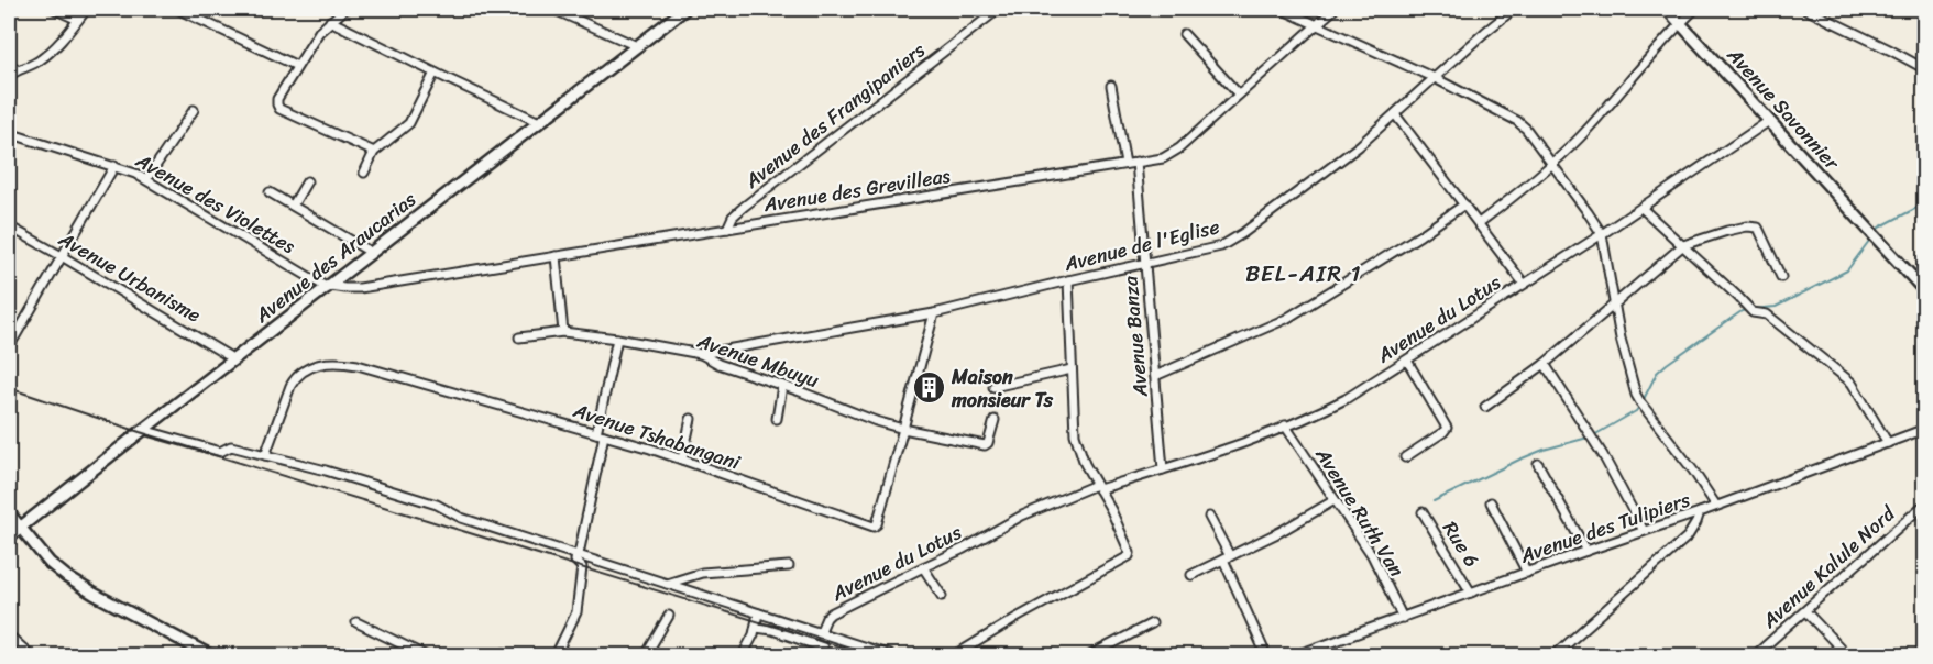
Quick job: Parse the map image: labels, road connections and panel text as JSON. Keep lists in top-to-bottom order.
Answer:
{
  "streets": {
    "street": [
      "Avenue Savonnier",
      "Avenue des Frangipaniers",
      "Avenue des Grevilleas",
      "Avenue des Violettes",
      "Avenue de l'Eglise",
      "Avenue des Araucarias",
      "Avenue Urbanisme",
      "Avenue du Lotus",
      "Avenue Banza",
      "Avenue Mbuyu",
      "Avenue Tshabangani",
      "Avenue Ruth Van",
      "Avenue des Tulipiers",
      "Rue 6",
      "Avenue Kalule Nord"
    ]
  },
  "crossings": [
    ["Avenue Savonnier", "Avenue du Lotus"],
    ["Avenue des Frangipaniers", "Avenue des Grevilleas"],
    ["Avenue des Grevilleas", "Avenue des Violettes"],
    ["Avenue des Grevilleas", "Avenue des Araucarias"],
    ["Avenue des Grevilleas", "Avenue Banza"],
    ["Avenue des Violettes", "Avenue des Araucarias"],
    ["Avenue de l'Eglise", "Avenue Banza"],
    ["Avenue de l'Eglise", "Avenue Mbuyu"],
    ["Avenue de l'Eglise", "Avenue Tshabangani"],
    ["Avenue des Araucarias", "Avenue Urbanisme"],
    ["Avenue du Lotus", "Avenue Banza"],
    ["Avenue du Lotus", "Avenue Ruth Van"],
    ["Avenue Mbuyu", "Avenue Tshabangani"],
    ["Avenue Ruth Van", "Avenue des Tulipiers"],
    ["Avenue des Tulipiers", "Rue 6"]
  ],
  "districts": ["BEL-AIR 1"],
  "places": {
    "building": ["Maison monsieur Ts"]
  }
}
